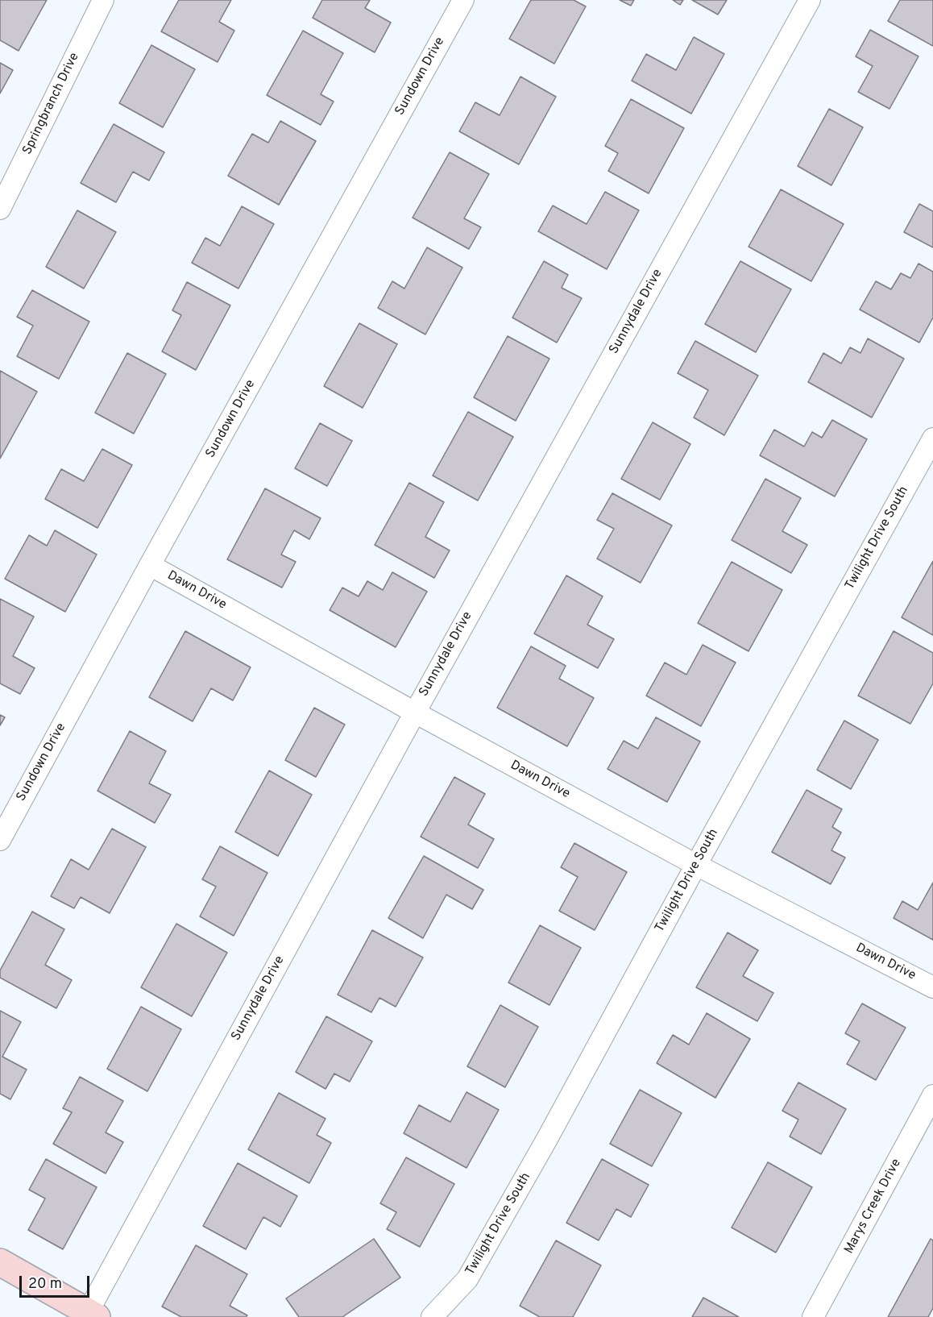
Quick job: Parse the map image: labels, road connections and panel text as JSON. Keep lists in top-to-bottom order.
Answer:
{
  "streets": {
    "street": [
      "Sundown Drive",
      "Springbranch Drive",
      "Sunnydale Drive",
      "Twilight Drive South",
      "Dawn Drive",
      "Marys Creek Drive"
    ]
  },
  "crossings": [
    ["Sundown Drive", "Dawn Drive"],
    ["Sunnydale Drive", "Dawn Drive"],
    ["Twilight Drive South", "Dawn Drive"]
  ],
  "scale_bar": "20 m"
}
